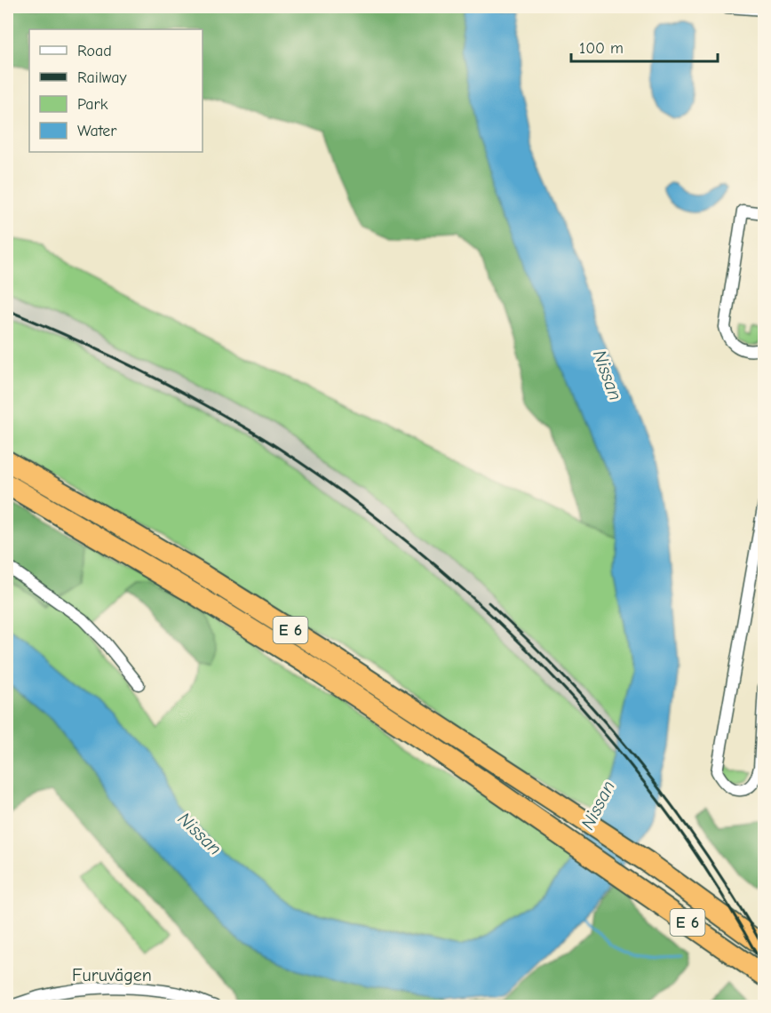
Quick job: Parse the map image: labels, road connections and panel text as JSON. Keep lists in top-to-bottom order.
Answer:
{
  "streets": {
    "highway": ["E 6"],
    "street": ["Furuvägen"]
  },
  "water": ["Nissan"],
  "legend": [
    "Road",
    "Railway",
    "Park",
    "Water"
  ],
  "scale_bar": "100 m"
}
